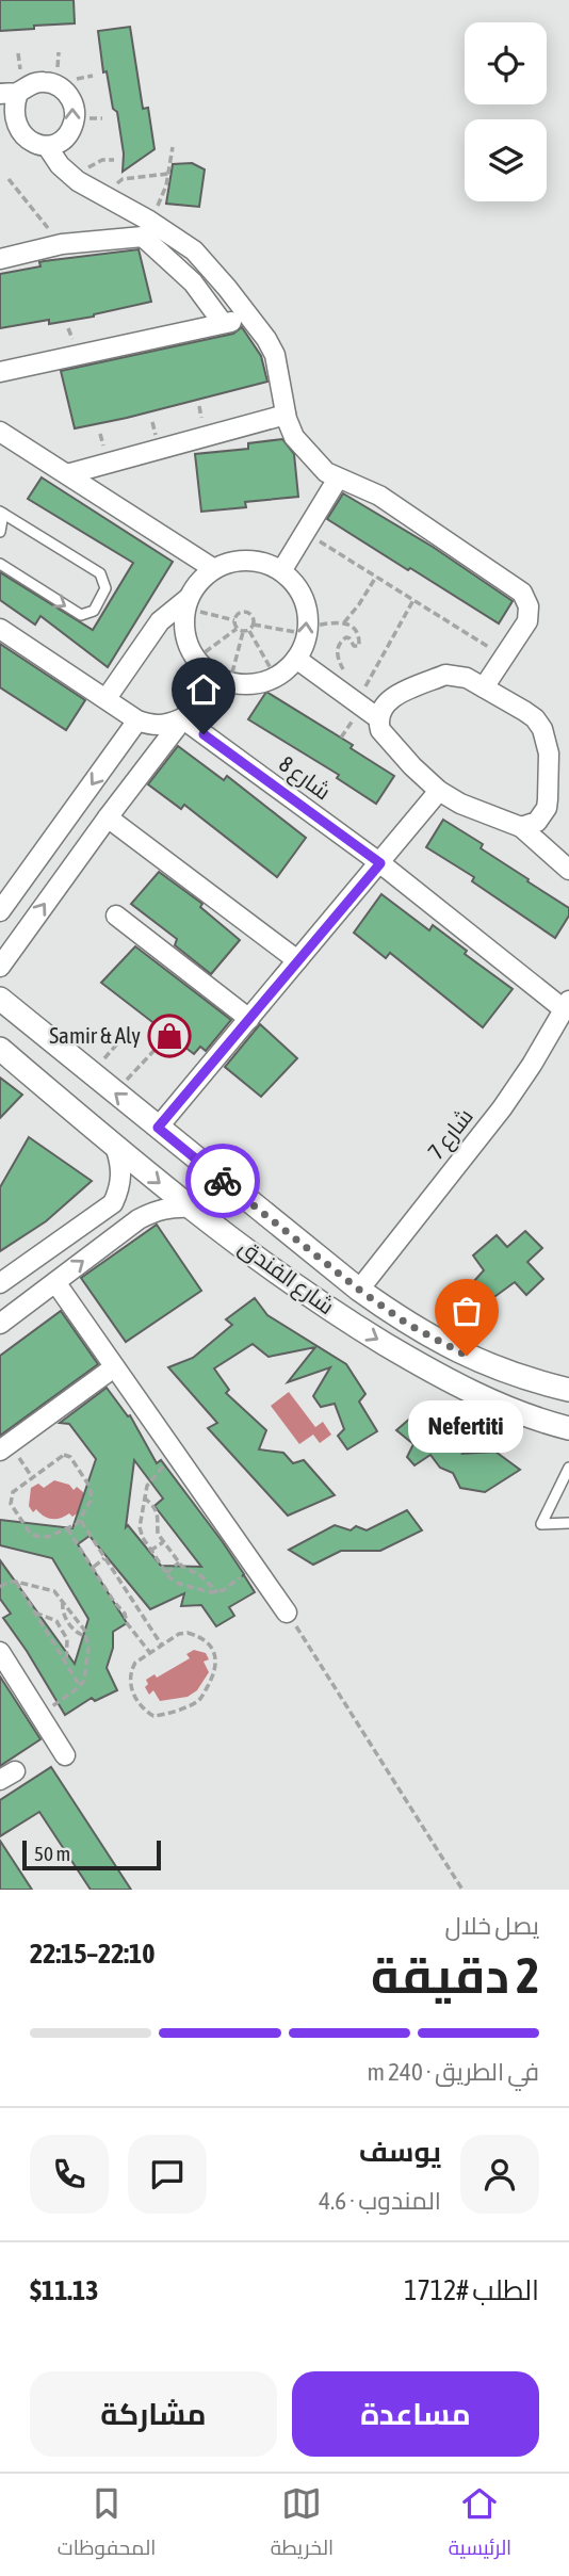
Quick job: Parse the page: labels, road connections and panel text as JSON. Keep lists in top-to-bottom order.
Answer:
{
  "streets": {
    "street": ["شارع 8", "شارع 7", "شارع الفندق"]
  },
  "crossings": [
    ["شارع 8", "شارع 7"],
    ["شارع 7", "شارع الفندق"]
  ],
  "places": {
    "shop": ["Samir & Aly"],
    "other": ["Nefertiti"]
  },
  "scale_bar": "50 m",
  "page": {
    "bubble": "Nefertiti",
    "scale": "50 m",
    "heading": ["2 دقيقة", "يصل خلال", "22:10–22:15"],
    "panel": [
      "يوسف",
      "المندوب · 4.6",
      "الطلب #1712",
      "$11.13"
    ],
    "bar": "في الطريق · 240 m",
    "buttons": ["مساعدة", "مشاركة"],
    "tabs": ["الرئيسية", "الخريطة", "المحفوظات"]
  }
}
